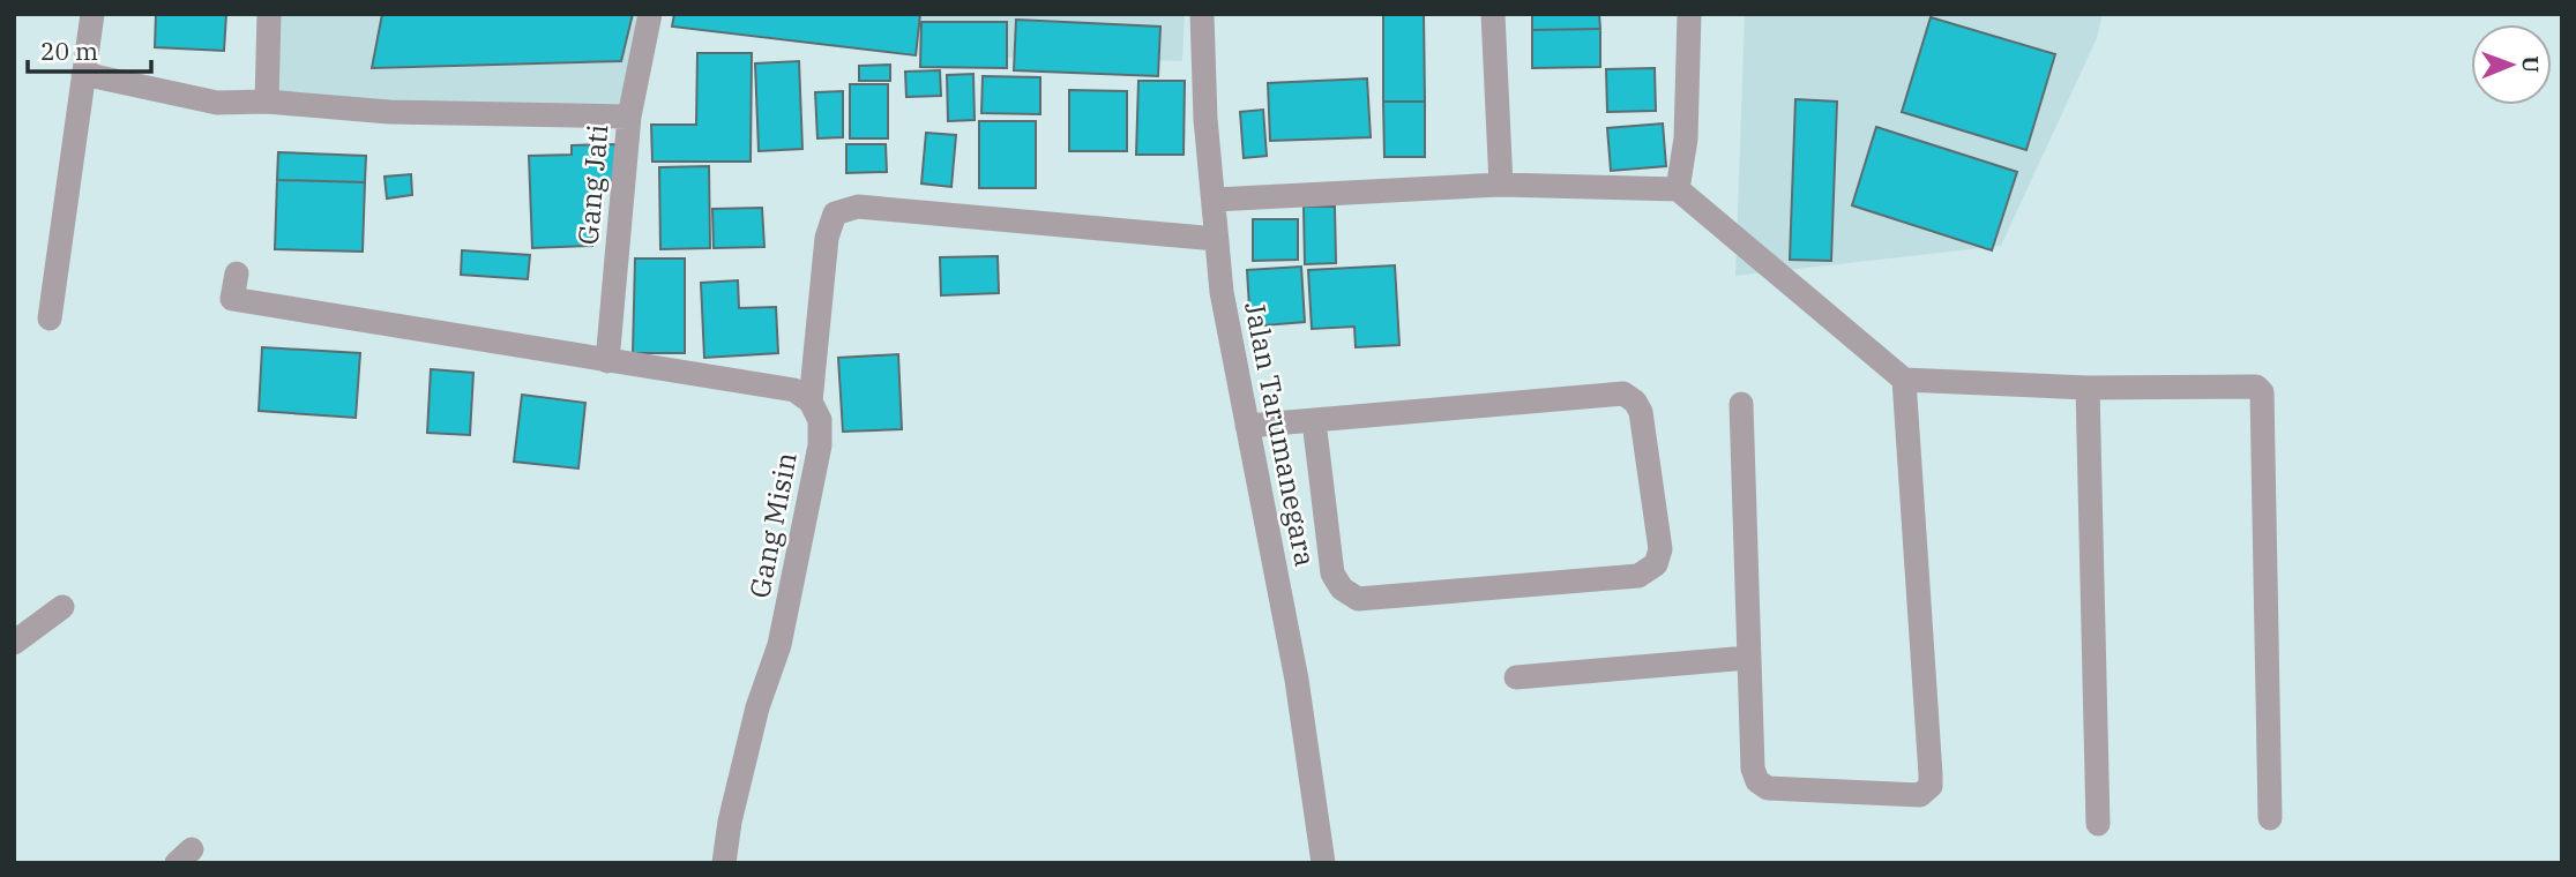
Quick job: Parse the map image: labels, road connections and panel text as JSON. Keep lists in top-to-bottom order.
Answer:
{
  "streets": {
    "street": ["Gang Jati", "Jalan Tarumanegara", "Gang Misin"]
  },
  "crossings": [
    ["Jalan Tarumanegara", "Gang Misin"]
  ],
  "scale_bar": "20 m",
  "north": "right"
}
